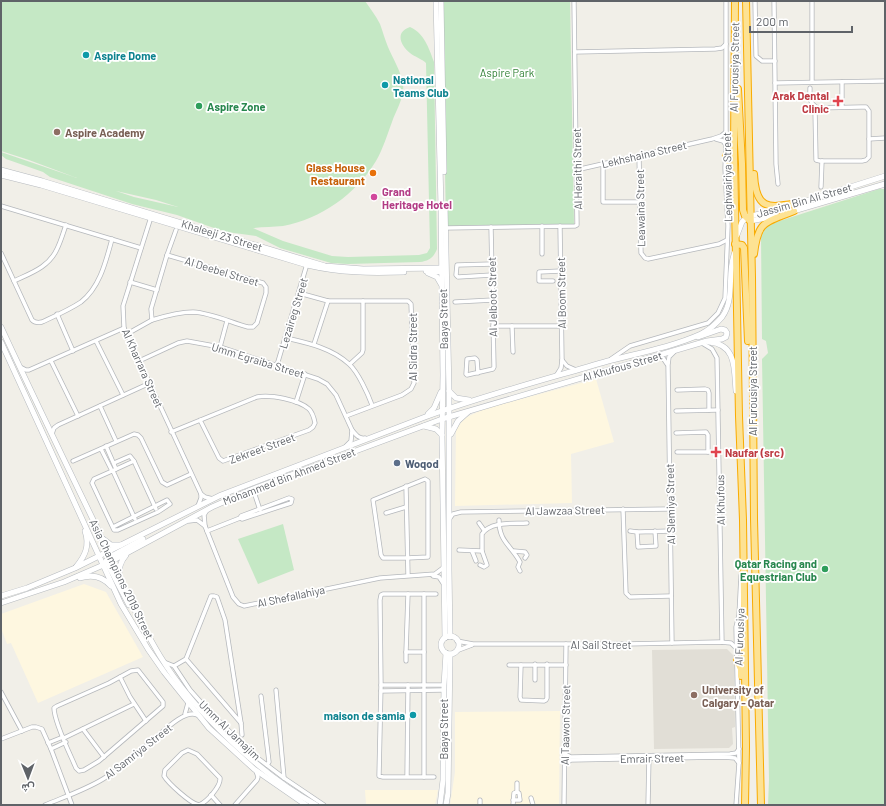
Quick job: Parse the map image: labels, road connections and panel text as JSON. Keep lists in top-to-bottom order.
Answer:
{
  "streets": {
    "highway": ["Al Furousiya Street"],
    "main road": [
      "Jassim Bin Ali Street",
      "Khaleeji 23 Street",
      "Baaya Street",
      "Al Khufous Street",
      "Mohammed Bin Ahmed Street",
      "Asia Champions 2019 Street"
    ],
    "street": [
      "Lekhshaina Street",
      "Al Heraithi Street",
      "Leghwairiya Street",
      "Leawaina Street",
      "Al Deebel Street",
      "Al Boom Street",
      "Al Jelboot Street",
      "Lezaireg Street",
      "Al Sidra Street",
      "Umm Egraiba Street",
      "Al Kharrara Street",
      "Zekreet Street",
      "Al Khufous",
      "Al Slemiya Street",
      "Al Jawzaa Street",
      "Al Shefallahiya",
      "Al Furousiya",
      "Al Sail Street",
      "Al Taawon Street",
      "Umm Al Jamajim",
      "Al Samriya Street",
      "Emrair Street"
    ]
  },
  "crossings": [
    ["Al Furousiya Street", "Jassim Bin Ali Street"],
    ["Al Furousiya Street", "Al Khufous Street"],
    ["Al Furousiya Street", "Al Furousiya"],
    ["Lekhshaina Street", "Al Heraithi Street"],
    ["Lekhshaina Street", "Leghwairiya Street"],
    ["Lekhshaina Street", "Leawaina Street"],
    ["Al Heraithi Street", "Al Boom Street"],
    ["Al Heraithi Street", "Al Jelboot Street"],
    ["Al Heraithi Street", "Baaya Street"],
    ["Leghwairiya Street", "Leawaina Street"],
    ["Khaleeji 23 Street", "Lezaireg Street"],
    ["Khaleeji 23 Street", "Baaya Street"],
    ["Khaleeji 23 Street", "Al Kharrara Street"],
    ["Al Deebel Street", "Al Kharrara Street"],
    ["Al Boom Street", "Al Khufous Street"],
    ["Lezaireg Street", "Umm Egraiba Street"],
    ["Baaya Street", "Al Khufous Street"],
    ["Baaya Street", "Mohammed Bin Ahmed Street"],
    ["Baaya Street", "Al Shefallahiya"],
    ["Baaya Street", "Al Sail Street"],
    ["Al Sidra Street", "Umm Egraiba Street"],
    ["Umm Egraiba Street", "Al Kharrara Street"],
    ["Al Khufous Street", "Mohammed Bin Ahmed Street"],
    ["Al Khufous Street", "Al Khufous"],
    ["Al Khufous Street", "Al Slemiya Street"],
    ["Al Kharrara Street", "Zekreet Street"],
    ["Mohammed Bin Ahmed Street", "Asia Champions 2019 Street"],
    ["Mohammed Bin Ahmed Street", "Al Shefallahiya"],
    ["Al Khufous", "Al Sail Street"],
    ["Al Slemiya Street", "Al Jawzaa Street"],
    ["Al Slemiya Street", "Al Sail Street"],
    ["Al Furousiya", "Emrair Street"],
    ["Al Sail Street", "Al Taawon Street"],
    ["Al Taawon Street", "Emrair Street"]
  ],
  "parks": ["Aspire Park"],
  "places": {
    "other": [
      "Aspire Dome",
      "National Teams Club",
      "Aspire Zone",
      "Aspire Academy",
      "Glass House Restaurant",
      "Grand Heritage Hotel",
      "Woqod",
      "Qatar Racing and Equestrian Club",
      "University of Calgary - Qatar",
      "maison de samia"
    ],
    "health": ["Arak Dental Clinic", "Naufar (src)"]
  },
  "scale_bar": "200 m",
  "north": "bottom"
}
